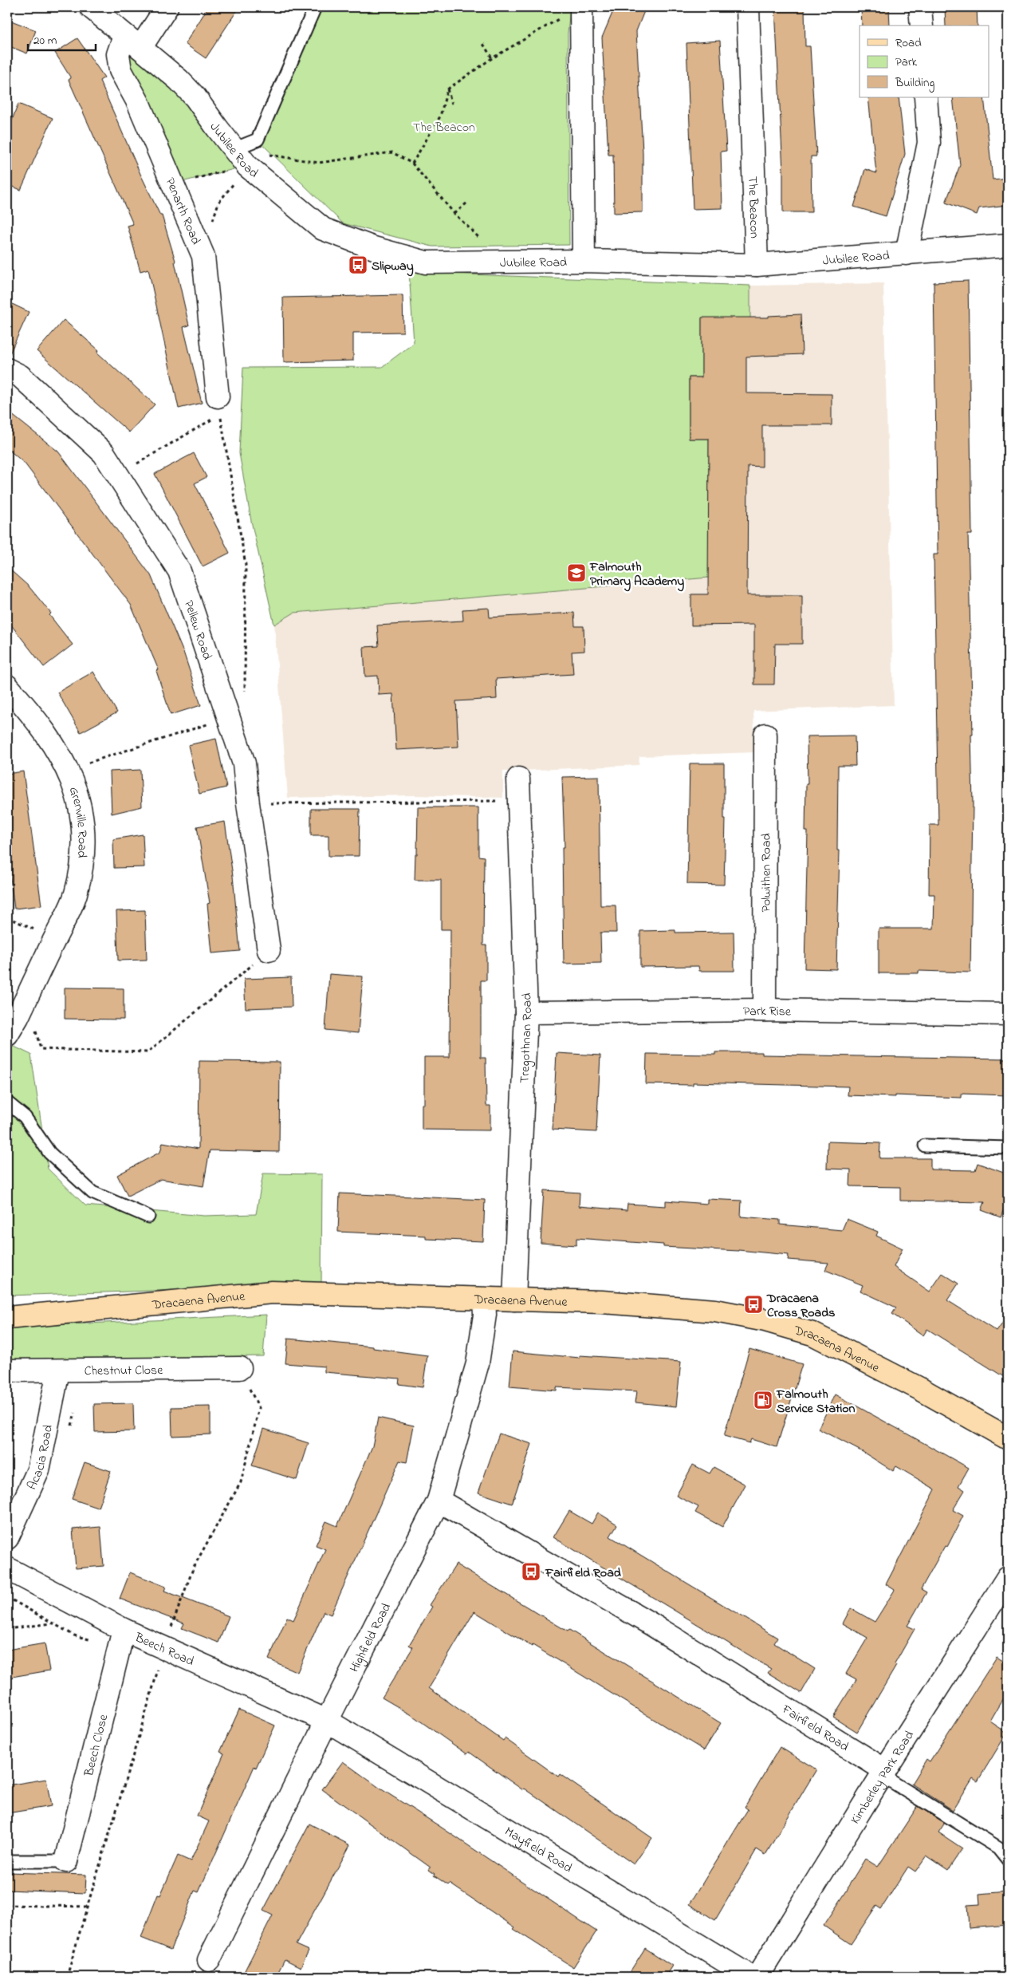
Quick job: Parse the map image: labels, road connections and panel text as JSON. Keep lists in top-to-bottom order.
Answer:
{
  "streets": {
    "main road": ["Dracaena Avenue"],
    "street": [
      "Jubilee Road",
      "The Beacon",
      "Penarth Road",
      "Pellew Road",
      "Grenville Road",
      "Polwithen Road",
      "Park Rise",
      "Tregothnan Road",
      "Chestnut Close",
      "Acacia Road",
      "Highfield Road",
      "Beech Road",
      "Fairfield Road",
      "Beech Close",
      "Kimberley Park Road",
      "Mayfield Road"
    ]
  },
  "crossings": [
    ["Jubilee Road", "The Beacon"],
    ["Jubilee Road", "Penarth Road"],
    ["Polwithen Road", "Park Rise"],
    ["Park Rise", "Tregothnan Road"],
    ["Tregothnan Road", "Dracaena Avenue"],
    ["Dracaena Avenue", "Highfield Road"],
    ["Chestnut Close", "Acacia Road"],
    ["Highfield Road", "Beech Road"],
    ["Highfield Road", "Fairfield Road"],
    ["Highfield Road", "Mayfield Road"],
    ["Beech Road", "Beech Close"],
    ["Beech Road", "Mayfield Road"],
    ["Fairfield Road", "Kimberley Park Road"]
  ],
  "parks": ["The Beacon"],
  "places": {
    "bus stop": ["Slipway", "Dracaena Cross Roads", "Fairfield Road"],
    "school or university": ["Falmouth Primary Academy"],
    "fuel station": ["Falmouth Service Station"]
  },
  "legend": ["Road", "Park", "Building"],
  "scale_bar": "20 m"
}
